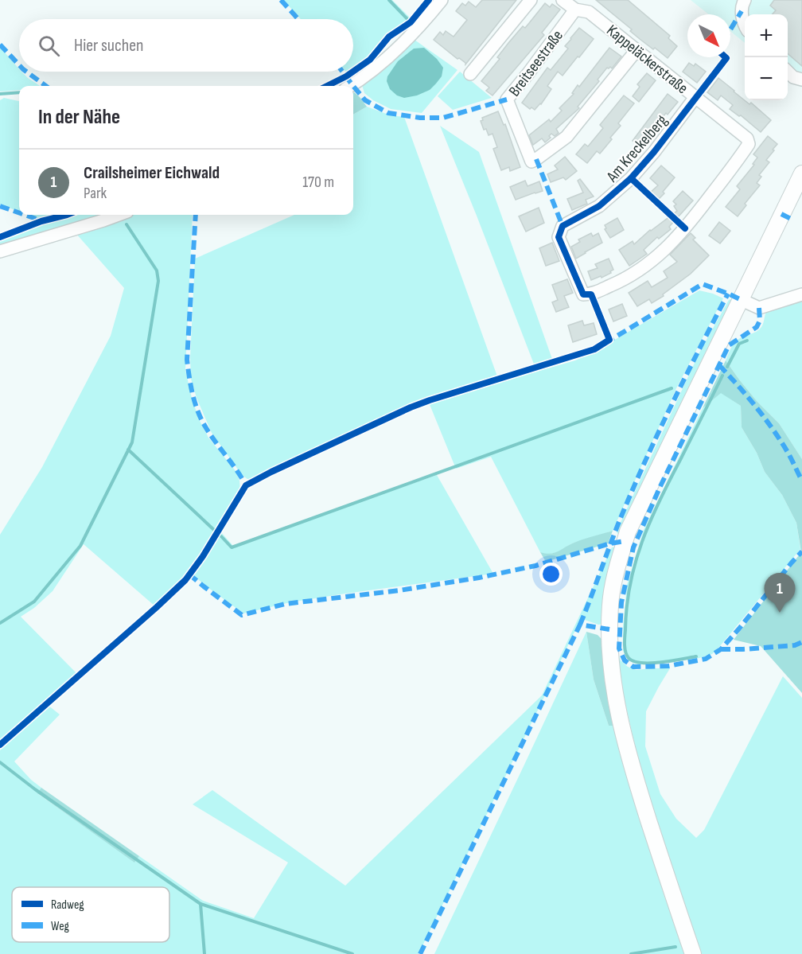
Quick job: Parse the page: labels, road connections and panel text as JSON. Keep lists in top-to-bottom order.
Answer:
{
  "streets": {
    "street": ["Kappeläckerstraße", "Breitseestraße", "Am Kreckelberg"]
  },
  "crossings": [
    ["Kappeläckerstraße", "Breitseestraße"],
    ["Kappeläckerstraße", "Am Kreckelberg"]
  ],
  "legend": ["Radweg", "Weg"],
  "north": "bottom right",
  "page": {
    "map_buttons": ["+", "−"],
    "search": "Hier suchen",
    "heading": "In der Nähe",
    "list": [
      {
        "mark": "1",
        "name": "Crailsheimer Eichwald",
        "note": "Park",
        "value": "170 m"
      }
    ],
    "pins": "1"
  }
}
